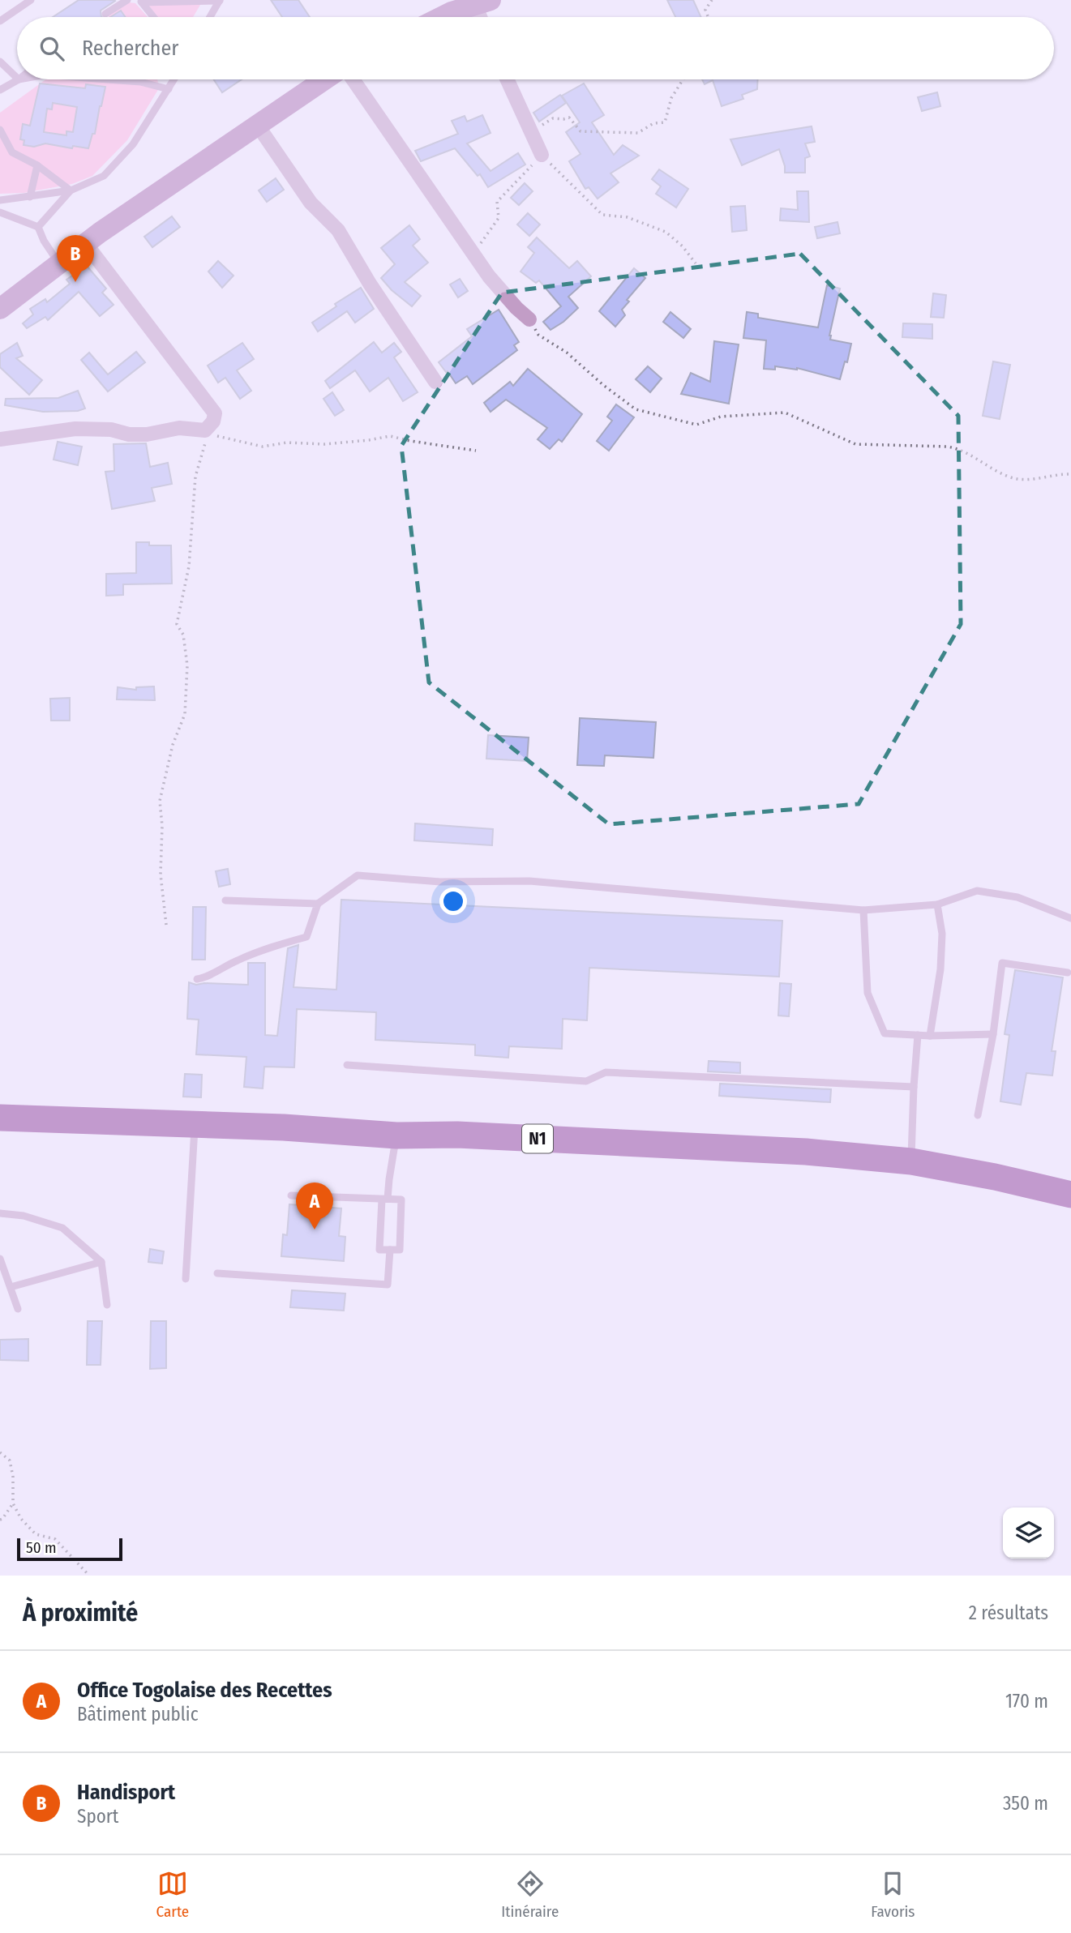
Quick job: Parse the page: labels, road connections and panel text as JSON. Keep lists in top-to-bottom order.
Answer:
{
  "streets": {
    "highway": ["N1"]
  },
  "scale_bar": "50 m",
  "page": {
    "search": "Rechercher",
    "pins": ["B", "A"],
    "scale": "50 m",
    "heading": ["À proximité", "2 résultats"],
    "list": [
      {
        "mark": "A",
        "name": "Office Togolaise des Recettes",
        "note": "Bâtiment public",
        "value": "170 m"
      },
      {
        "mark": "B",
        "name": "Handisport",
        "note": "Sport",
        "value": "350 m"
      }
    ],
    "nav": ["Carte", "Itinéraire", "Favoris"]
  }
}
